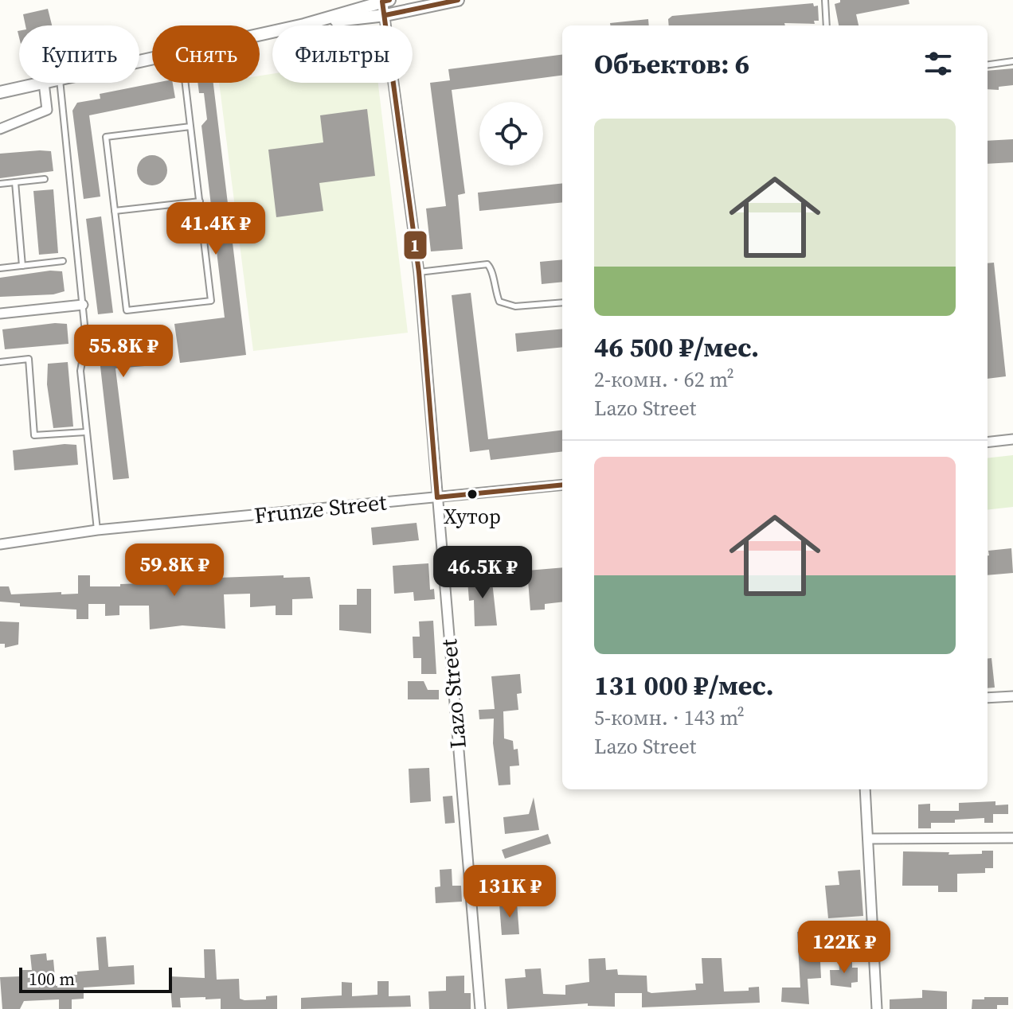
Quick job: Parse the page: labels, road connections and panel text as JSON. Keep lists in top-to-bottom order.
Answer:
{
  "streets": {
    "street": ["Frunze Street", "Lazo Street"]
  },
  "crossings": [
    ["Frunze Street", "Lazo Street"]
  ],
  "places": ["Хутор"],
  "lines": ["transit line 1"],
  "scale_bar": "100 m",
  "page": {
    "chip": ["Купить", "Снять", "Фильтры"],
    "heading": "Объектов: 6",
    "list": [
      {
        "name": "46 500 ₽/мес.",
        "note": "2-комн. · 62 m² · Lazo Street"
      },
      {
        "name": "131 000 ₽/мес.",
        "note": "5-комн. · 143 m² · Lazo Street"
      }
    ],
    "price": [
      "41.4K ₽",
      "55.8K ₽",
      "59.8K ₽",
      "46.5K ₽",
      "131K ₽",
      "122K ₽"
    ],
    "scale": "100 m"
  }
}
